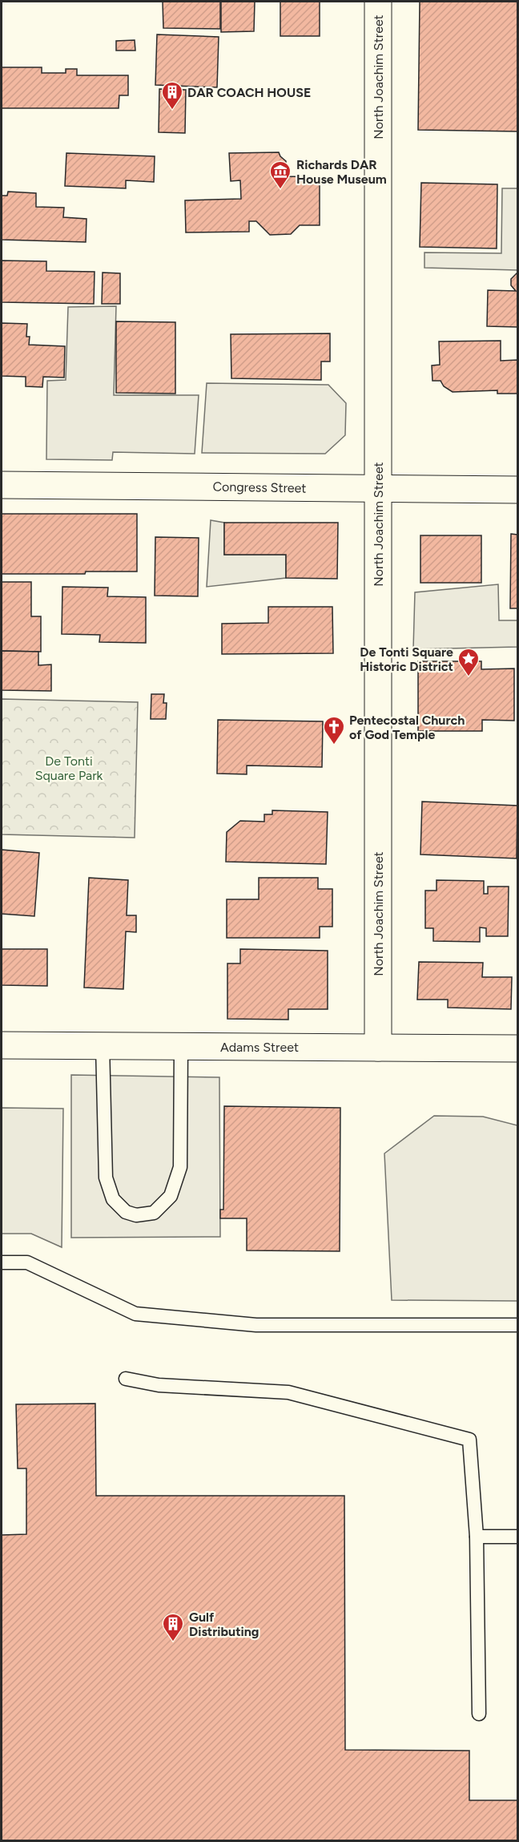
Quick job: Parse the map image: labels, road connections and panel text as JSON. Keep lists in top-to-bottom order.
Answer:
{
  "streets": {
    "street": ["North Joachim Street", "Congress Street", "Adams Street"]
  },
  "crossings": [
    ["North Joachim Street", "Congress Street"],
    ["North Joachim Street", "Adams Street"]
  ],
  "parks": ["De Tonti Square Park"],
  "places": {
    "building": ["DAR COACH HOUSE", "Gulf Distributing"],
    "museum": ["Richards DAR House Museum"],
    "place": ["De Tonti Square Historic District"],
    "church": ["Pentecostal Church of God Temple"]
  }
}
